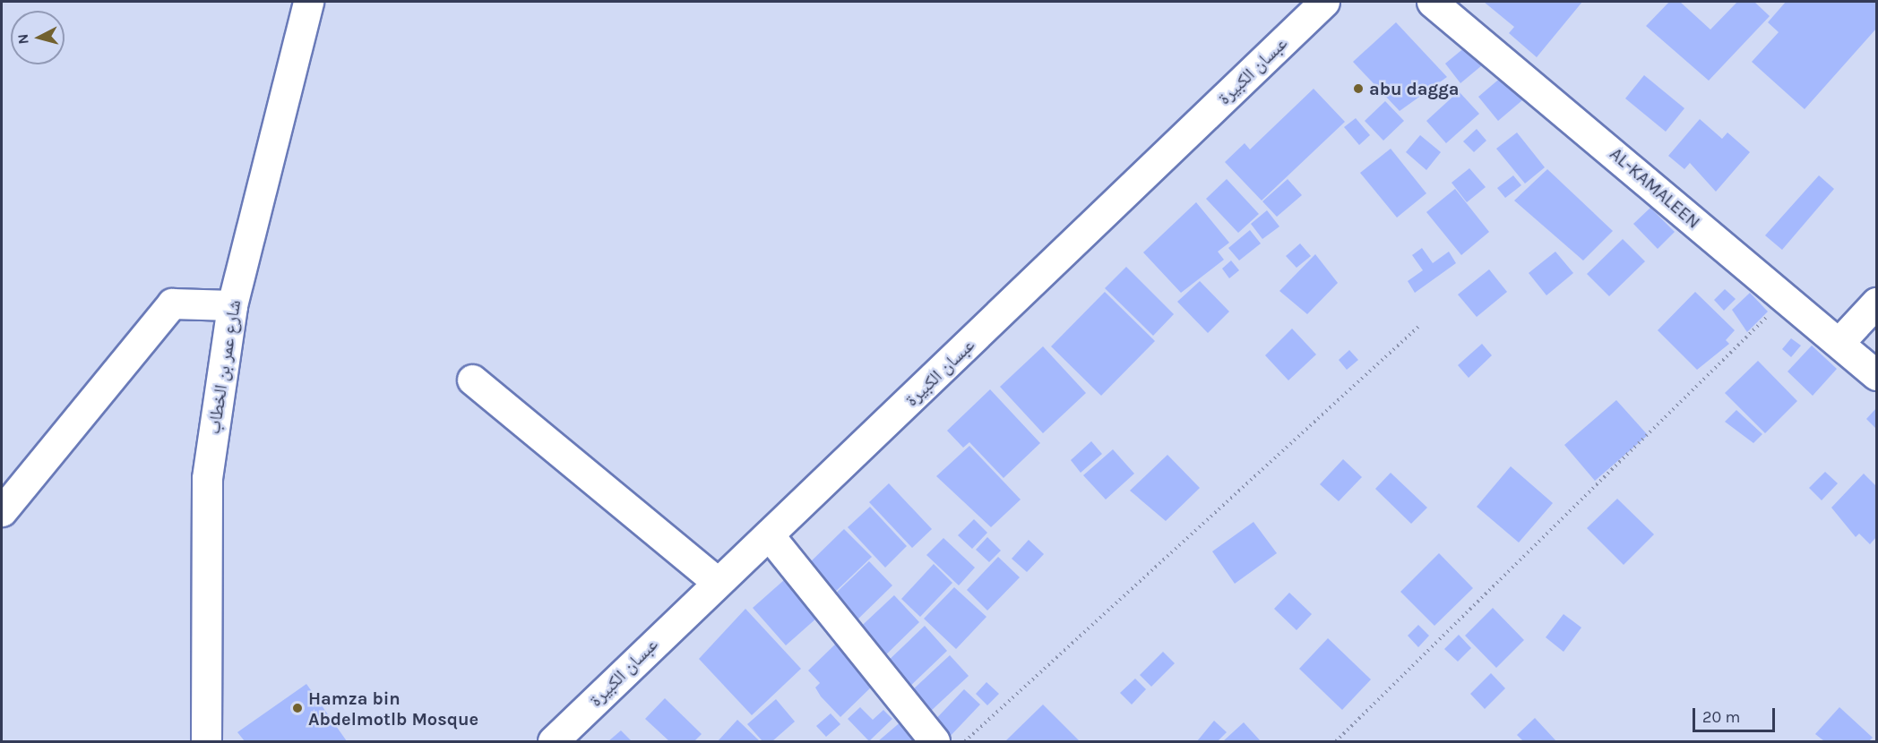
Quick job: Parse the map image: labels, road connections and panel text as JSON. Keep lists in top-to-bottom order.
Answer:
{
  "streets": {
    "street": ["عبسان الكبيرة", "AL-KAMALEEN", "شارع عمر بن الخطاب"]
  },
  "places": ["abu dagga", "Hamza bin Abdelmotlb Mosque"],
  "scale_bar": "20 m",
  "north": "left"
}
